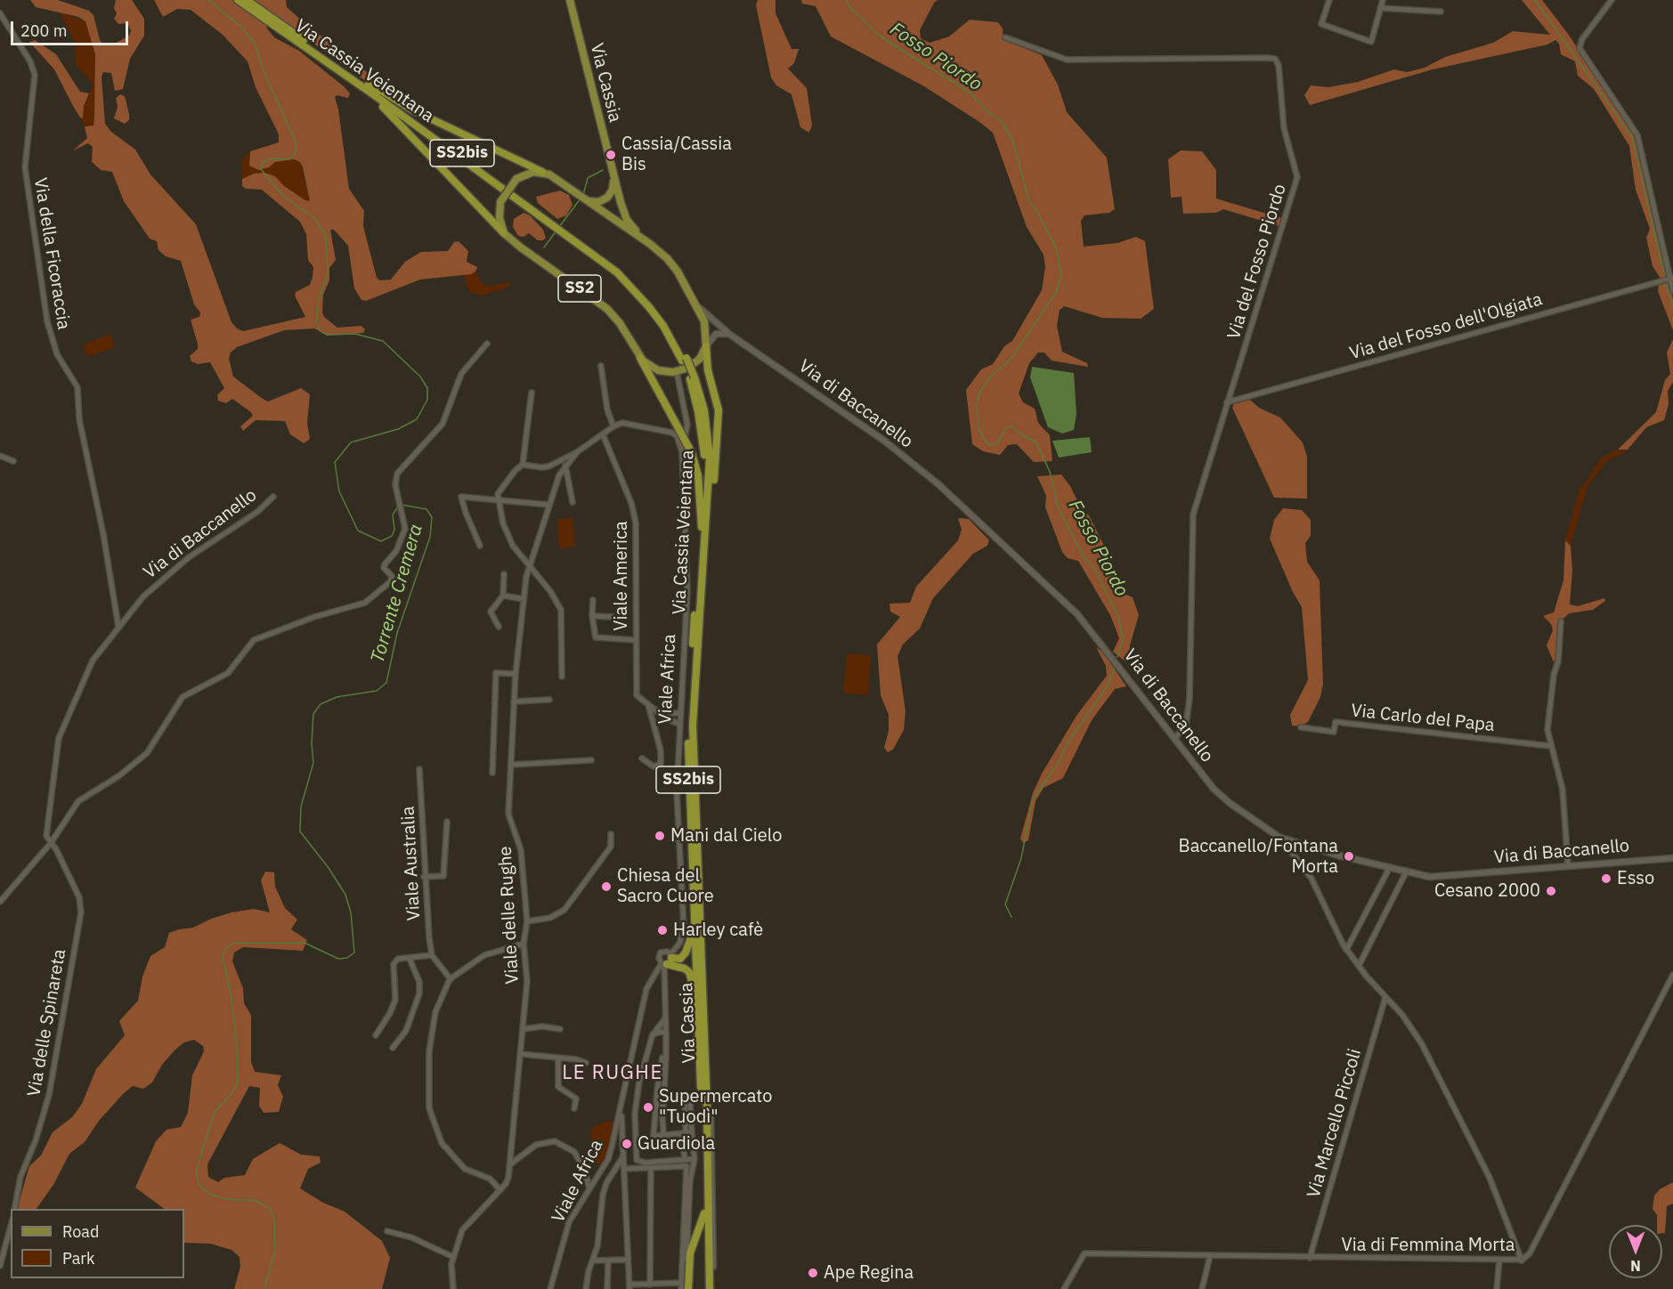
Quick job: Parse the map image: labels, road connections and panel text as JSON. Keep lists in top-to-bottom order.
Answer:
{
  "streets": {
    "highway": [
      "Via Cassia Veientana",
      "Via Cassia",
      "SS2bis",
      "SS2"
    ],
    "street": [
      "Via della Ficoraccia",
      "Via del Fosso Piordo",
      "Via del Fosso dell'Olgiata",
      "Via di Baccanello",
      "Viale America",
      "Viale Africa",
      "Via Carlo del Papa",
      "Viale Australia",
      "Viale delle Rughe",
      "Via delle Spinareta",
      "Via Marcello Piccoli",
      "Via di Femmina Morta"
    ]
  },
  "crossings": [
    ["Via Cassia Veientana", "Via Cassia"],
    ["Via Cassia Veientana", "SS2"],
    ["Via Cassia", "Via di Baccanello"],
    ["Via della Ficoraccia", "Via di Baccanello"],
    ["Via del Fosso Piordo", "Via del Fosso dell'Olgiata"],
    ["Via del Fosso Piordo", "Via di Baccanello"],
    ["SS2", "Viale Africa"],
    ["Via di Baccanello", "Via delle Spinareta"],
    ["Viale America", "Viale Africa"],
    ["Via Marcello Piccoli", "Via di Femmina Morta"]
  ],
  "districts": ["LE RUGHE"],
  "water": ["Fosso Piordo", "Torrente Cremera"],
  "places": [
    "Cassia/Cassia Bis",
    "Mani dal Cielo",
    "Baccanello/Fontana Morta",
    "Esso",
    "Chiesa del Sacro Cuore",
    "Cesano 2000",
    "Harley cafè",
    "Supermercato \"Tuodì\"",
    "Guardiola",
    "Ape Regina"
  ],
  "legend": ["Road", "Park"],
  "scale_bar": "200 m",
  "north": "bottom"
}
